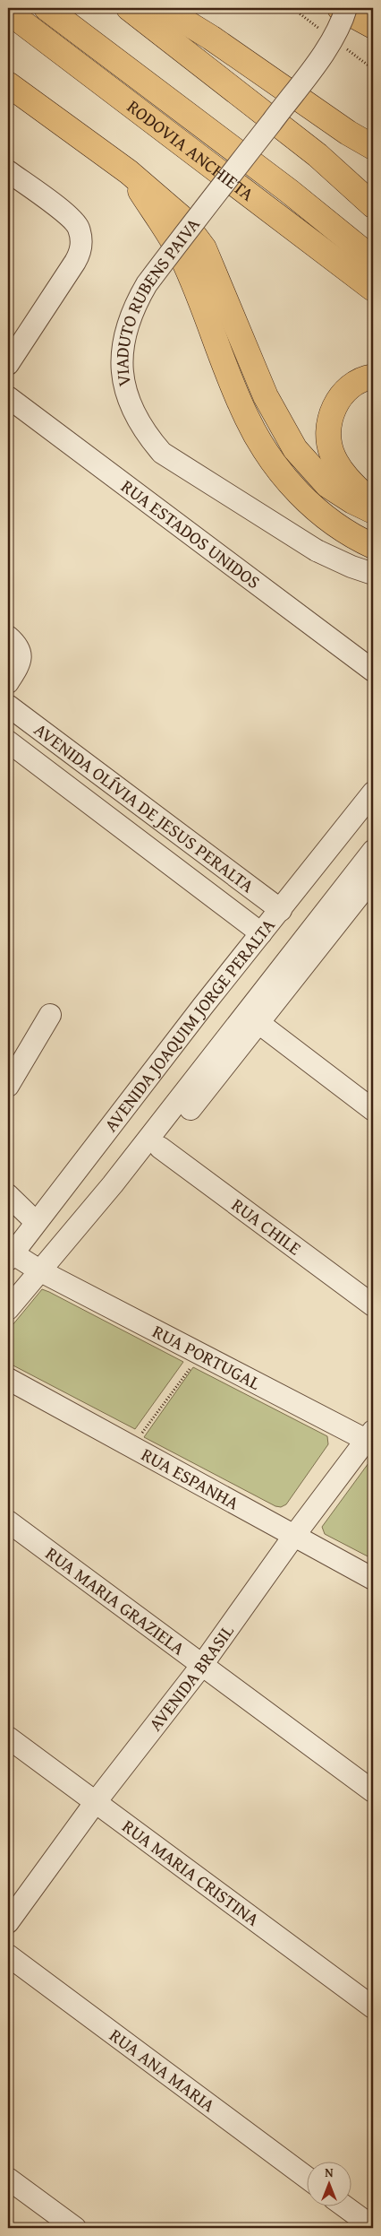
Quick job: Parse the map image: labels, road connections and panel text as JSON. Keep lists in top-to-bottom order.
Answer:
{
  "streets": {
    "main road": ["RODOVIA ANCHIETA"],
    "street": [
      "VIADUTO RUBENS PAIVA",
      "RUA ESTADOS UNIDOS",
      "AVENIDA OLÍVIA DE JESUS PERALTA",
      "AVENIDA JOAQUIM JORGE PERALTA",
      "RUA CHILE",
      "RUA PORTUGAL",
      "RUA ESPANHA",
      "RUA MARIA GRAZIELA",
      "AVENIDA BRASIL",
      "RUA MARIA CRISTINA",
      "RUA ANA MARIA"
    ]
  },
  "crossings": [
    ["AVENIDA OLÍVIA DE JESUS PERALTA", "AVENIDA JOAQUIM JORGE PERALTA"],
    ["AVENIDA JOAQUIM JORGE PERALTA", "RUA CHILE"],
    ["AVENIDA JOAQUIM JORGE PERALTA", "RUA PORTUGAL"],
    ["RUA PORTUGAL", "AVENIDA BRASIL"],
    ["RUA ESPANHA", "AVENIDA BRASIL"],
    ["RUA MARIA GRAZIELA", "AVENIDA BRASIL"],
    ["AVENIDA BRASIL", "RUA MARIA CRISTINA"]
  ],
  "north": "top"
}
